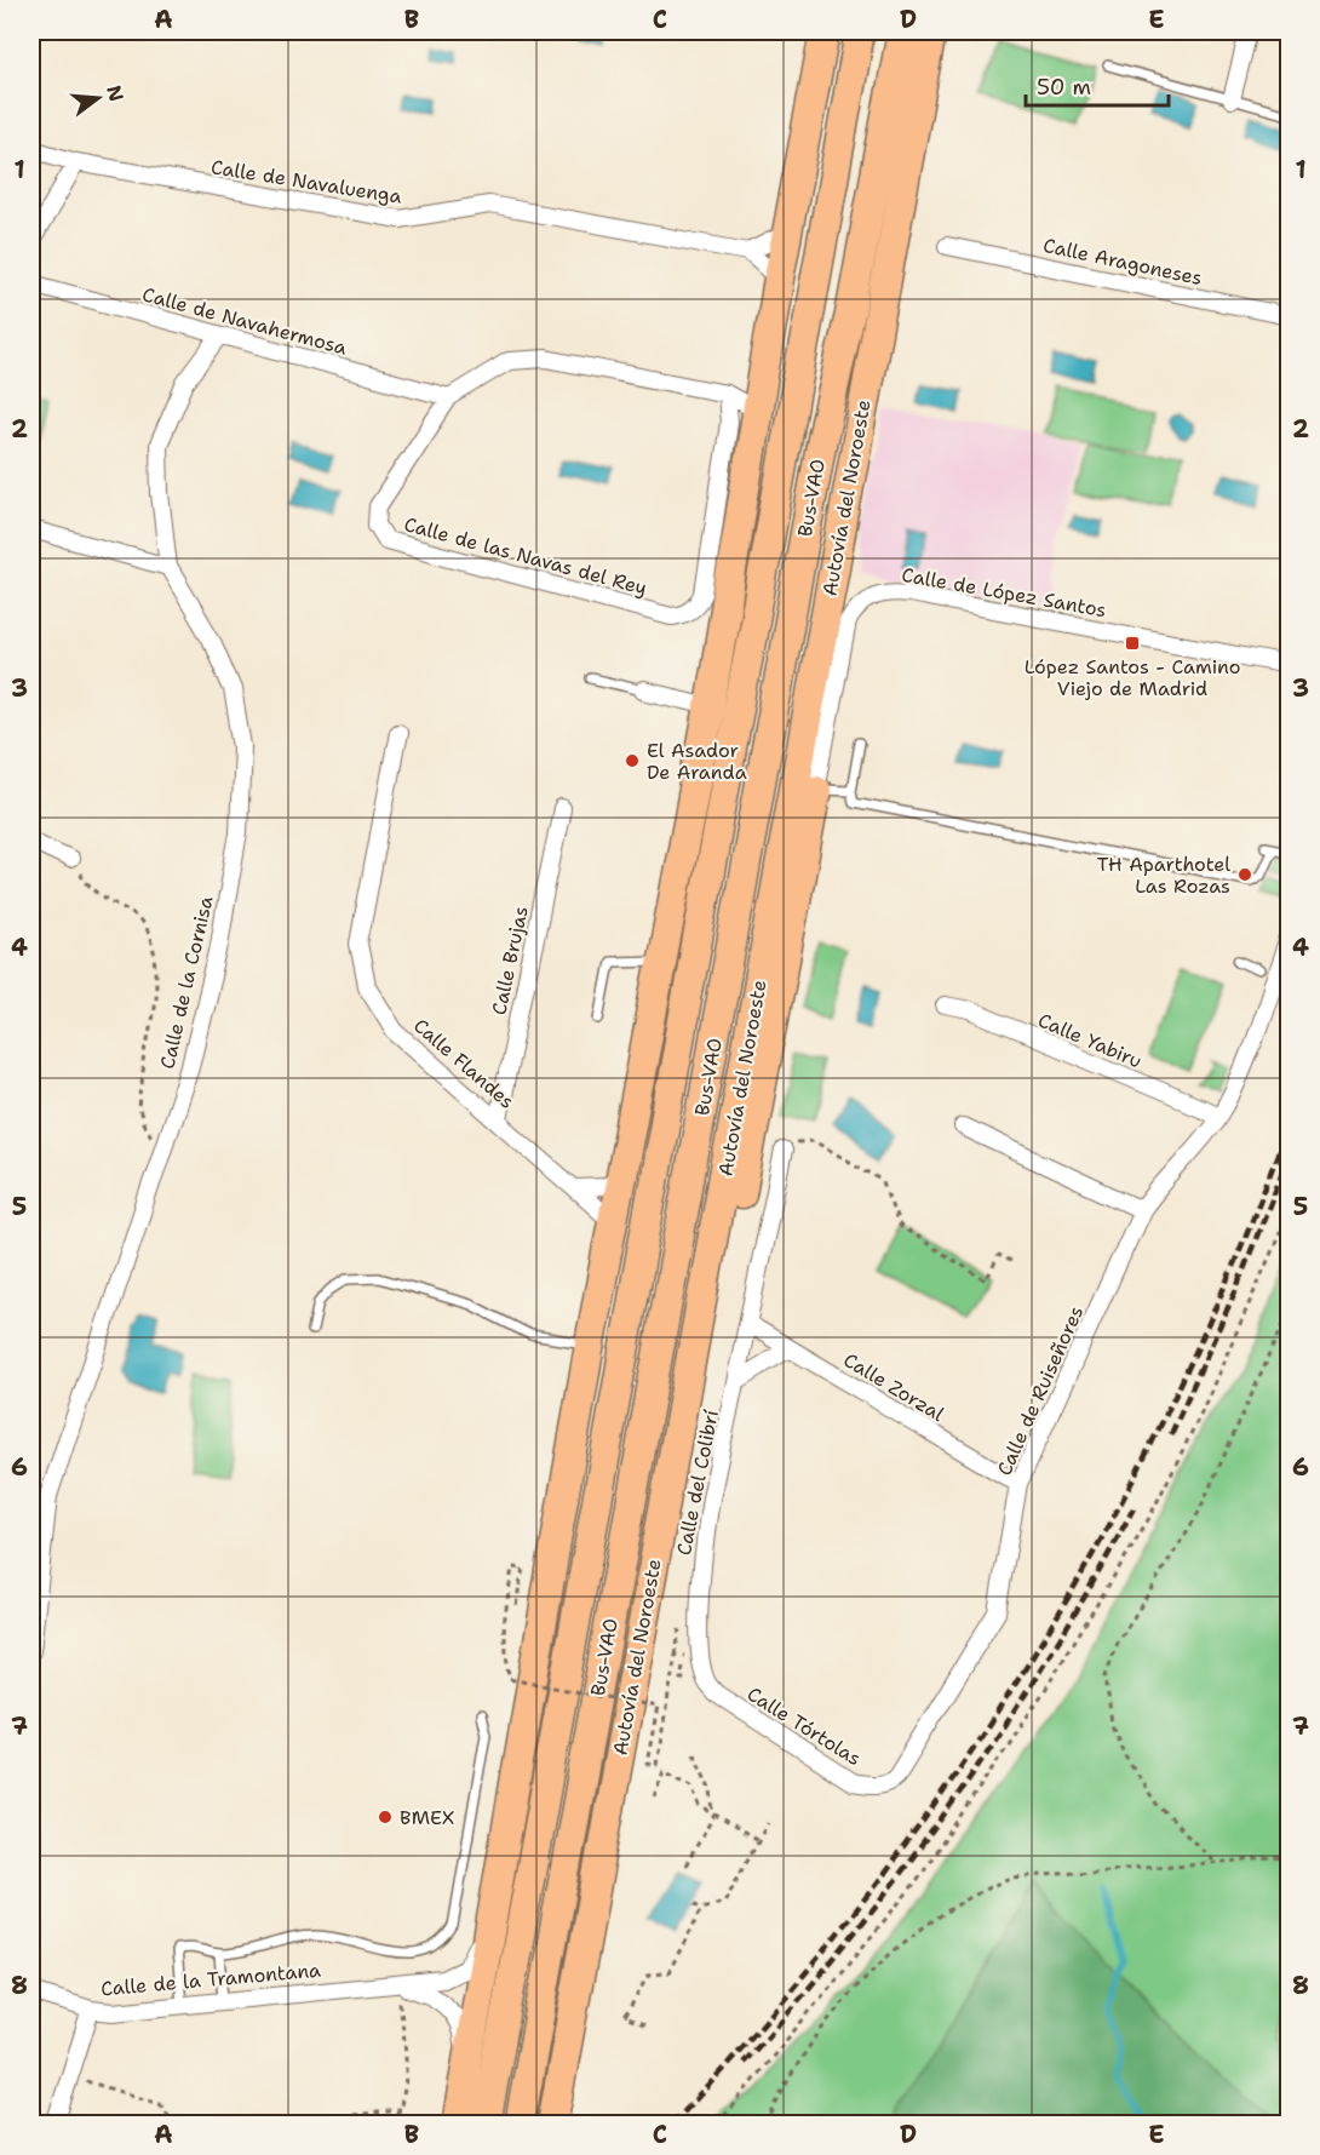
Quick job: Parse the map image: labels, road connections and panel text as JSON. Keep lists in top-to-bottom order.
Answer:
{
  "streets": {
    "highway": ["Bus-VAO", "Autovía del Noroeste"],
    "street": [
      "Calle de Navaluenga",
      "Calle Aragoneses",
      "Calle de Navahermosa",
      "Calle de las Navas del Rey",
      "Calle de López Santos",
      "Calle Brujas",
      "Calle de la Cornisa",
      "Calle Yabiru",
      "Calle Flandes",
      "Calle Zorzal",
      "Calle de Ruiseñores",
      "Calle del Colibrí",
      "Calle Tórtolas",
      "Calle de la Tramontana"
    ]
  },
  "crossings": [
    ["Calle de Navahermosa", "Calle de las Navas del Rey"],
    ["Calle de Navahermosa", "Calle de la Cornisa"],
    ["Calle Brujas", "Calle Flandes"],
    ["Calle Yabiru", "Calle de Ruiseñores"],
    ["Calle Zorzal", "Calle de Ruiseñores"],
    ["Calle Zorzal", "Calle del Colibrí"],
    ["Calle de Ruiseñores", "Calle Tórtolas"],
    ["Calle del Colibrí", "Calle Tórtolas"]
  ],
  "places": {
    "transit": ["López Santos - Camino Viejo de Madrid"],
    "other": ["El Asador De Aranda", "TH Aparthotel Las Rozas", "BMEX"]
  },
  "scale_bar": "50 m",
  "north": "right",
  "grid": {
    "columns": [
      "A",
      "B",
      "C",
      "D",
      "E"
    ],
    "rows": [
      "1",
      "2",
      "3",
      "4",
      "5",
      "6",
      "7",
      "8"
    ]
  }
}
